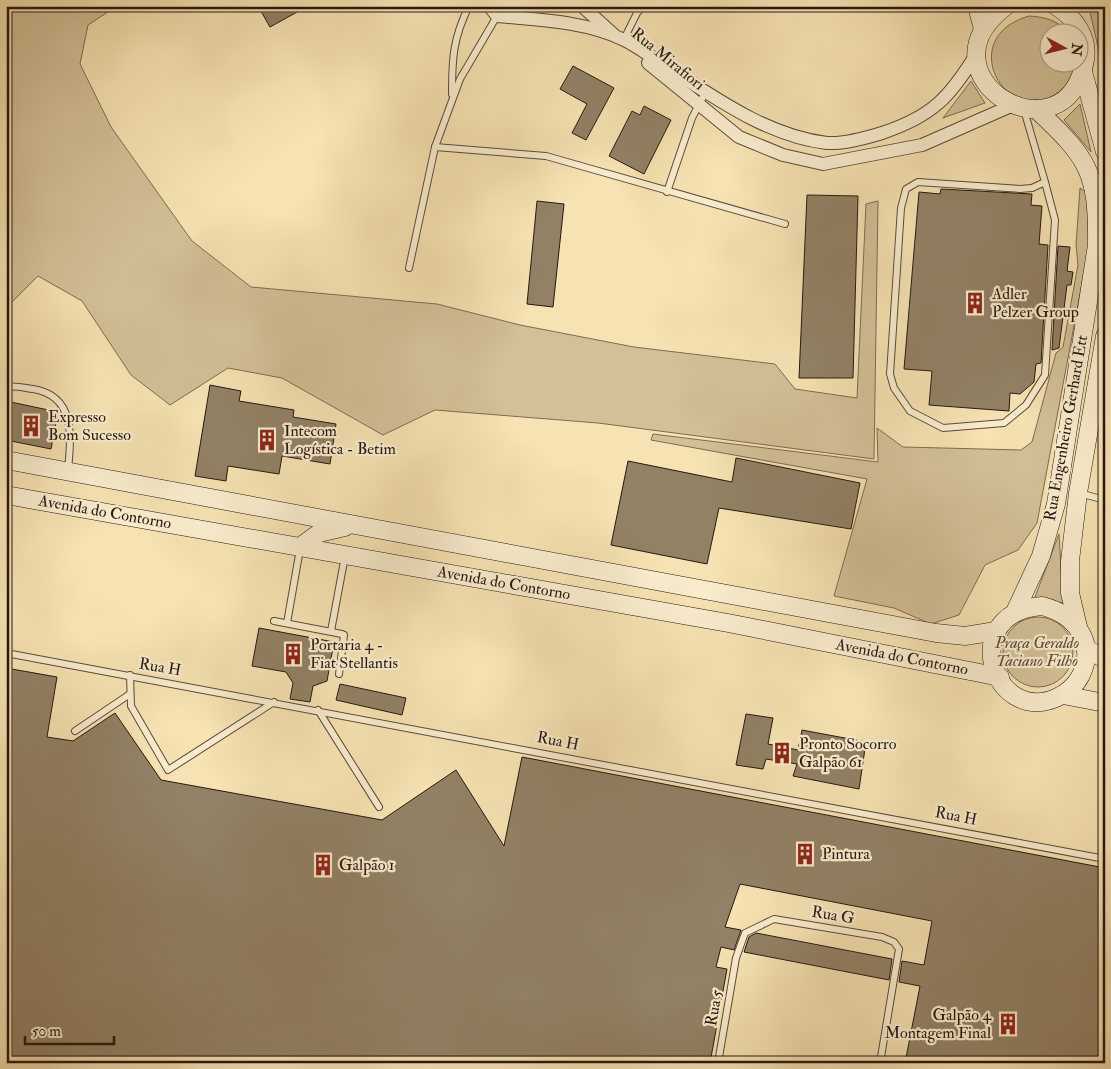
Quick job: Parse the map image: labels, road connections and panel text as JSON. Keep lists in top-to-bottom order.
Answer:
{
  "streets": {
    "street": ["Rua Mirafiori", "Rua Engenheiro Gerhard Ett", "Avenida do Contorno"],
    "lane": ["Rua H", "Rua G", "Rua 5"]
  },
  "crossings": [
    ["Rua Mirafiori", "Rua Engenheiro Gerhard Ett"],
    ["Rua Engenheiro Gerhard Ett", "Avenida do Contorno"],
    ["Rua G", "Rua 5"]
  ],
  "parks": ["Praça Geraldo Taciano Filho"],
  "places": {
    "building": [
      "Adler Pelzer Group",
      "Expresso Bom Sucesso",
      "Intecom Logística - Betim",
      "Portaria 4 - Fiat Stellantis",
      "Pronto Socorro Galpão 61",
      "Pintura",
      "Galpão 1",
      "Galpão 4 Montagem Final"
    ]
  },
  "scale_bar": "50 m",
  "north": "right"
}
